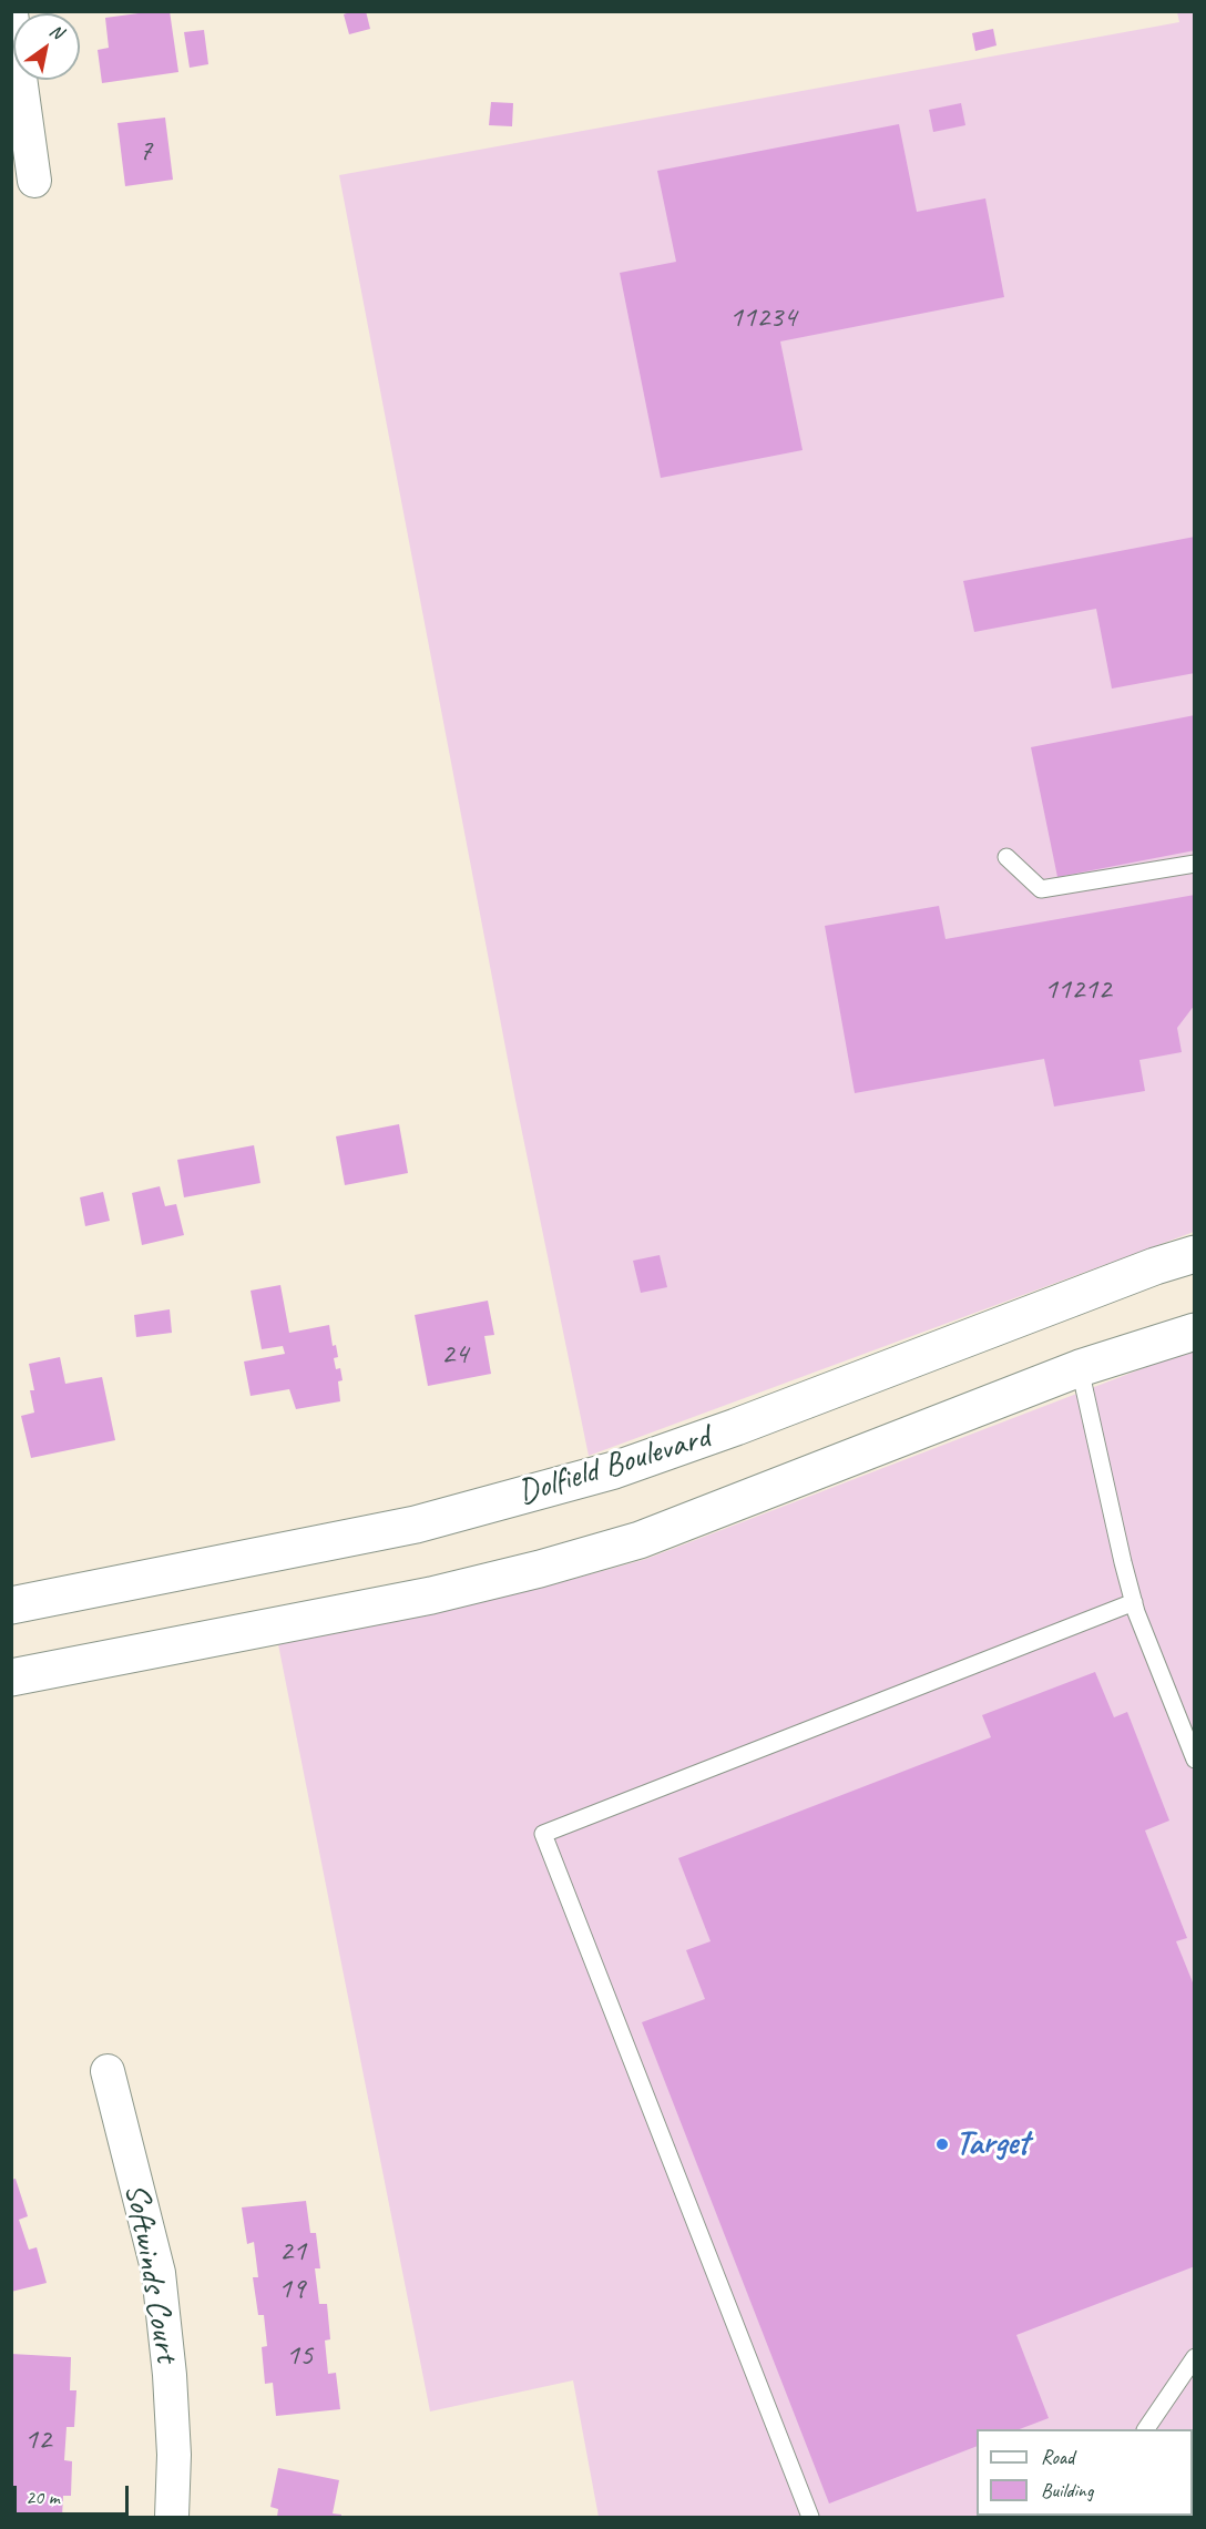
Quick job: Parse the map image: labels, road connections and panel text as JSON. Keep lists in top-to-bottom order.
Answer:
{
  "streets": {
    "main road": ["Dolfield Boulevard"],
    "street": ["Softwinds Court"]
  },
  "places": ["Target"],
  "house_numbers": [
    "7",
    "11234",
    "11212",
    "24",
    "21",
    "19",
    "15",
    "12"
  ],
  "legend": ["Road", "Building"],
  "scale_bar": "20 m",
  "north": "top right"
}
